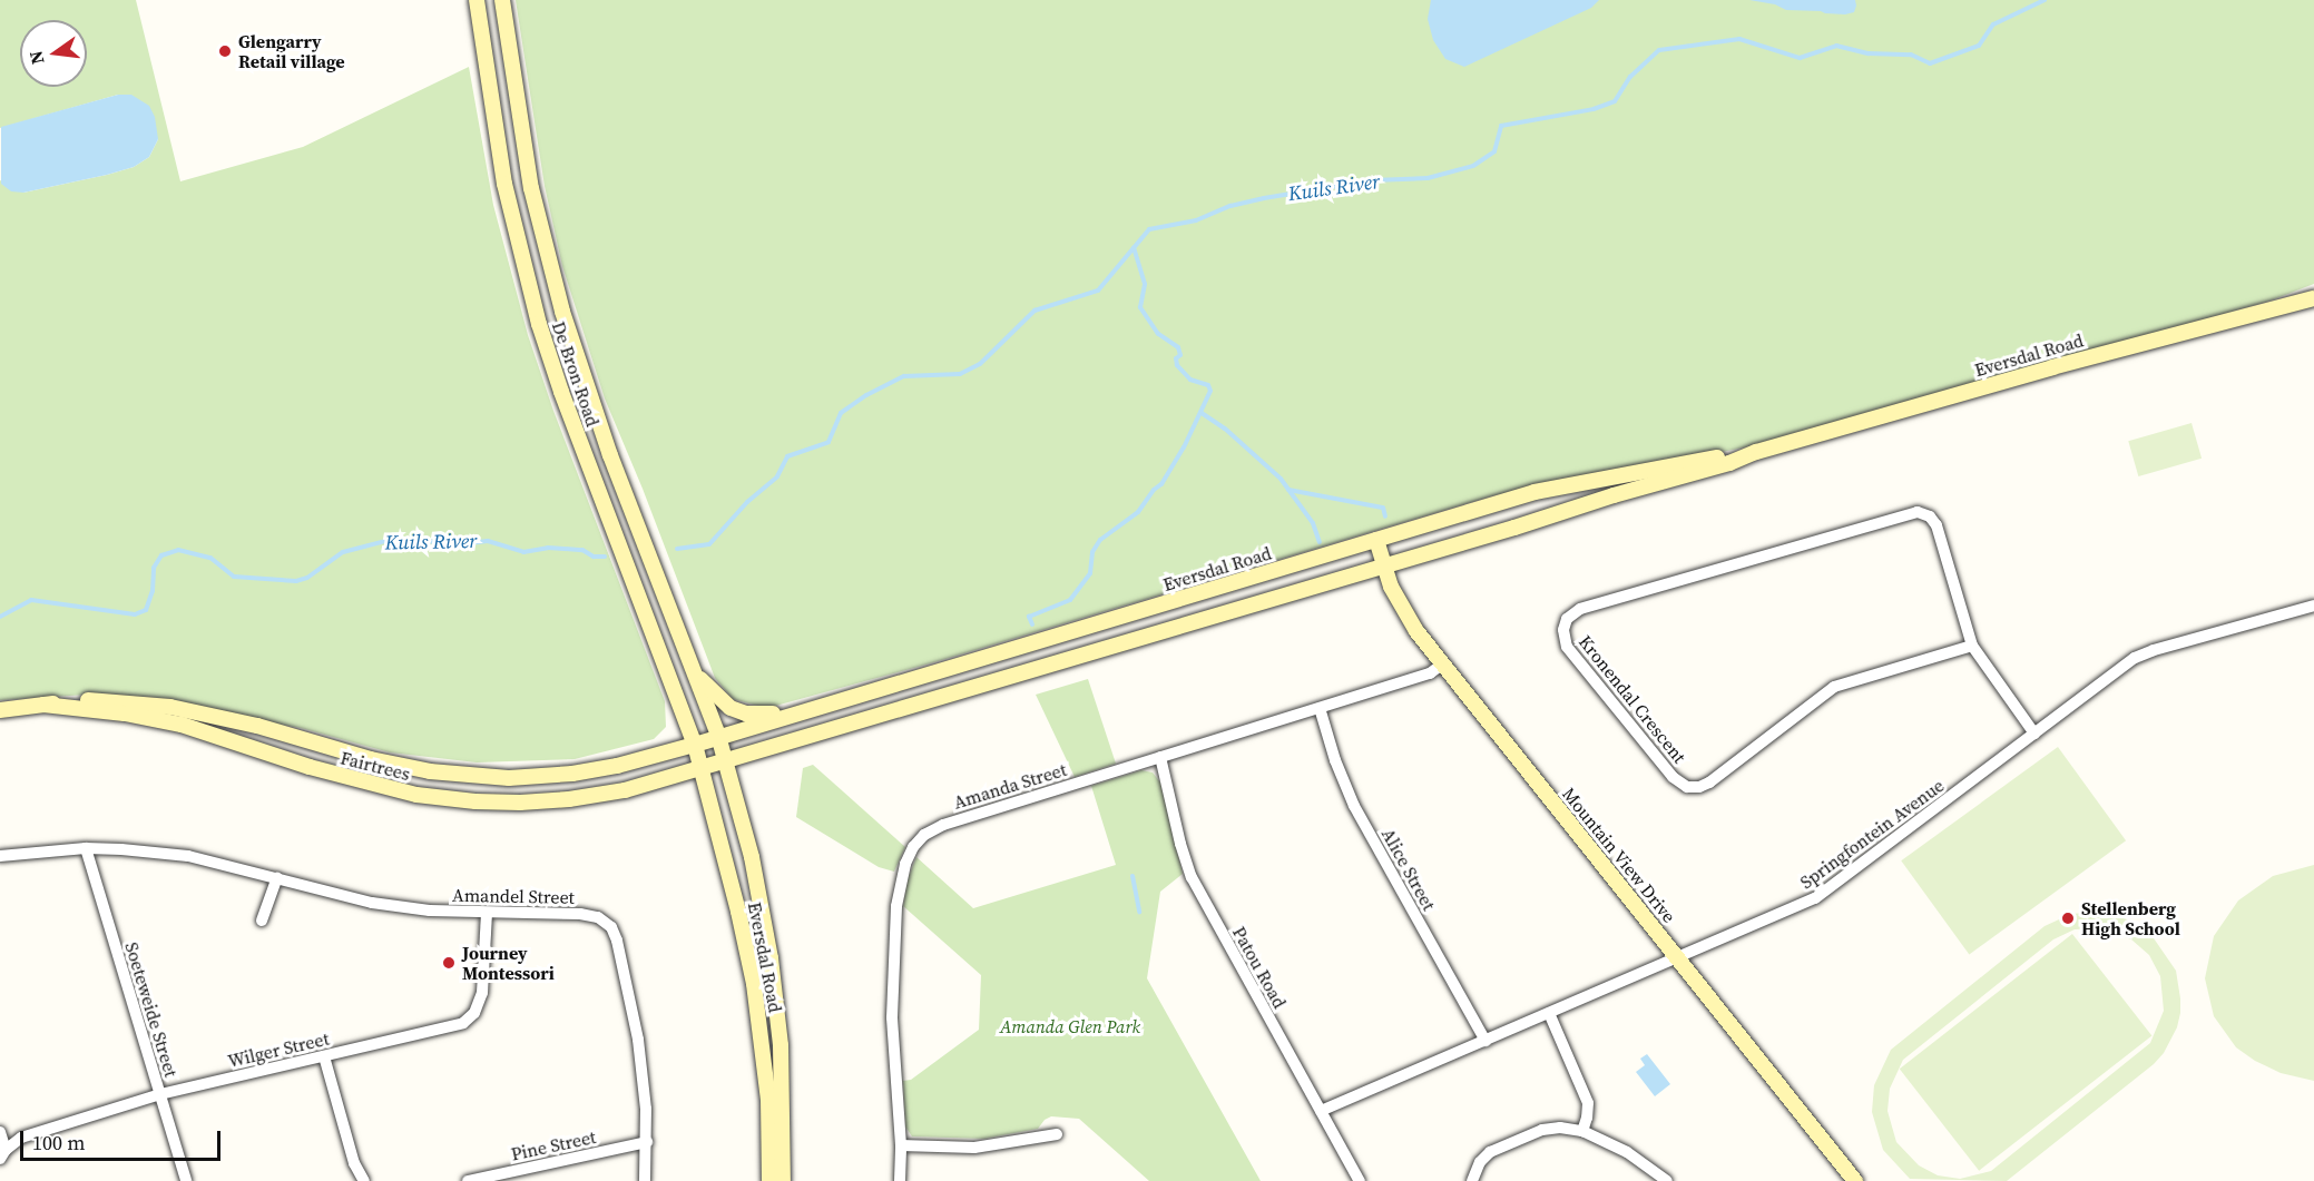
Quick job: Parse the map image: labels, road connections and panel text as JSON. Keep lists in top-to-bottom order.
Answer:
{
  "streets": {
    "main road": [
      "Eversdal Road",
      "De Bron Road",
      "Fairtrees",
      "Mountain View Drive"
    ],
    "street": [
      "Kronendal Crescent",
      "Amanda Street",
      "Springfontein Avenue",
      "Alice Street",
      "Amandel Street",
      "Patou Road",
      "Soeteweide Street",
      "Wilger Street",
      "Pine Street"
    ]
  },
  "crossings": [
    ["Eversdal Road", "De Bron Road"],
    ["Eversdal Road", "Fairtrees"],
    ["Eversdal Road", "Mountain View Drive"],
    ["De Bron Road", "Fairtrees"],
    ["Kronendal Crescent", "Springfontein Avenue"],
    ["Amanda Street", "Mountain View Drive"],
    ["Amanda Street", "Alice Street"],
    ["Amanda Street", "Patou Road"],
    ["Springfontein Avenue", "Mountain View Drive"],
    ["Springfontein Avenue", "Alice Street"],
    ["Springfontein Avenue", "Patou Road"],
    ["Amandel Street", "Soeteweide Street"],
    ["Amandel Street", "Wilger Street"],
    ["Amandel Street", "Pine Street"],
    ["Soeteweide Street", "Wilger Street"]
  ],
  "water": ["Kuils River"],
  "parks": ["Amanda Glen Park"],
  "places": ["Glengarry Retail village", "Stellenberg High School", "Journey Montessori"],
  "scale_bar": "100 m",
  "north": "left"
}
